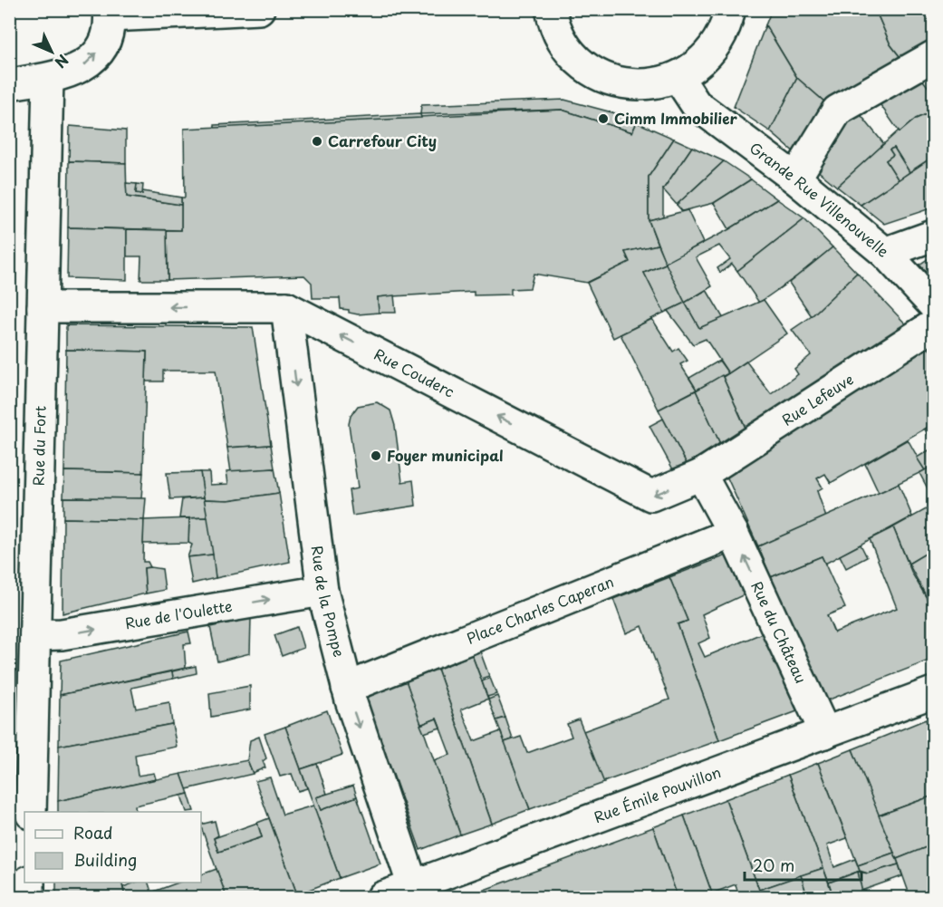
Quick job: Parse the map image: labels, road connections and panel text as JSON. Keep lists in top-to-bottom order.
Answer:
{
  "streets": {
    "street": [
      "Grande Rue Villenouvelle",
      "Rue Couderc",
      "Rue Lefeuve",
      "Rue du Fort",
      "Rue de la Pompe",
      "Place Charles Caperan",
      "Rue de l'Oulette",
      "Rue du Château",
      "Rue Émile Pouvillon"
    ]
  },
  "crossings": [
    ["Rue Couderc", "Rue Lefeuve"],
    ["Rue Couderc", "Rue du Fort"],
    ["Rue Couderc", "Rue de la Pompe"],
    ["Rue du Fort", "Rue de l'Oulette"],
    ["Rue de la Pompe", "Place Charles Caperan"],
    ["Rue de la Pompe", "Rue de l'Oulette"],
    ["Rue de la Pompe", "Rue Émile Pouvillon"],
    ["Place Charles Caperan", "Rue du Château"],
    ["Rue du Château", "Rue Émile Pouvillon"]
  ],
  "one_way": [
    "Rue Couderc",
    "Rue de la Pompe",
    "Rue de l'Oulette",
    "Rue du Château"
  ],
  "places": ["Cimm Immobilier", "Carrefour City", "Foyer municipal"],
  "legend": ["Road", "Building"],
  "scale_bar": "20 m",
  "north": "bottom right"
}
